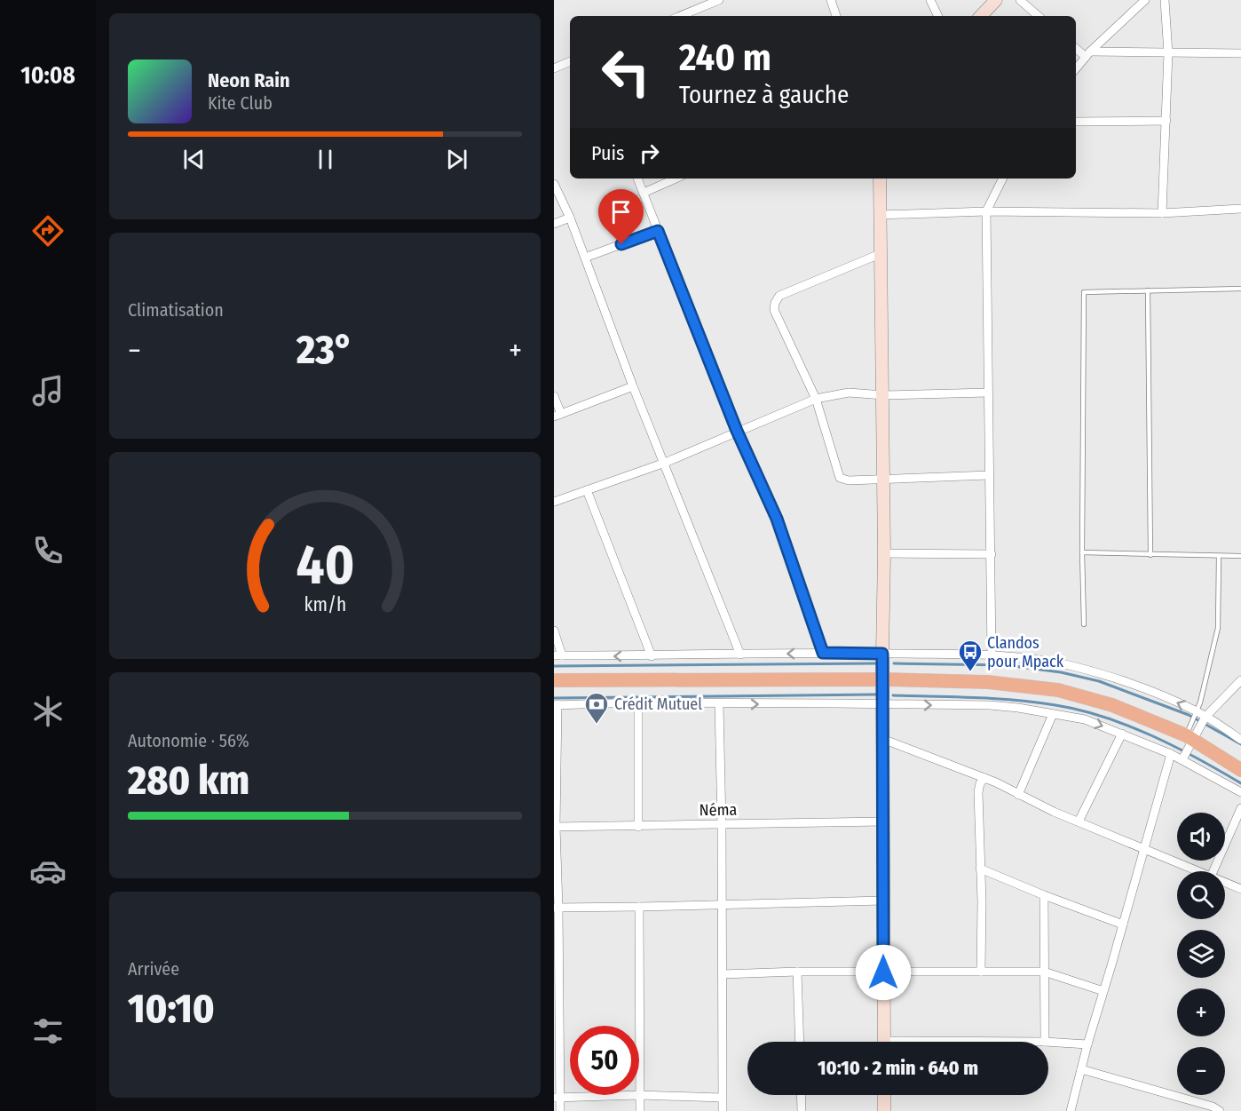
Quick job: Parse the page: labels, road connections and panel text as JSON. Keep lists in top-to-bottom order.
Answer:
{
  "streets": {
    "street": ["Néma"]
  },
  "places": {
    "bus stop": ["Clandos pour Mpack"],
    "bank": ["Crédit Mutuel"]
  },
  "page": {
    "tabs": "10:08",
    "turn": ["240 m", "Tournez à gauche"],
    "song": ["Neon Rain", "Kite Club"],
    "then": "Puis",
    "tile": [
      "Climatisation",
      ["Autonomie · 56%", "280 km"],
      ["Arrivée", "10:10"]
    ],
    "heat": ["−", "23°", "+"],
    "map_buttons": ["+", "−"],
    "limit": "50",
    "trip": "10:10 · 2 min · 640 m",
    "gauge": ["40", "km/h"]
  }
}
